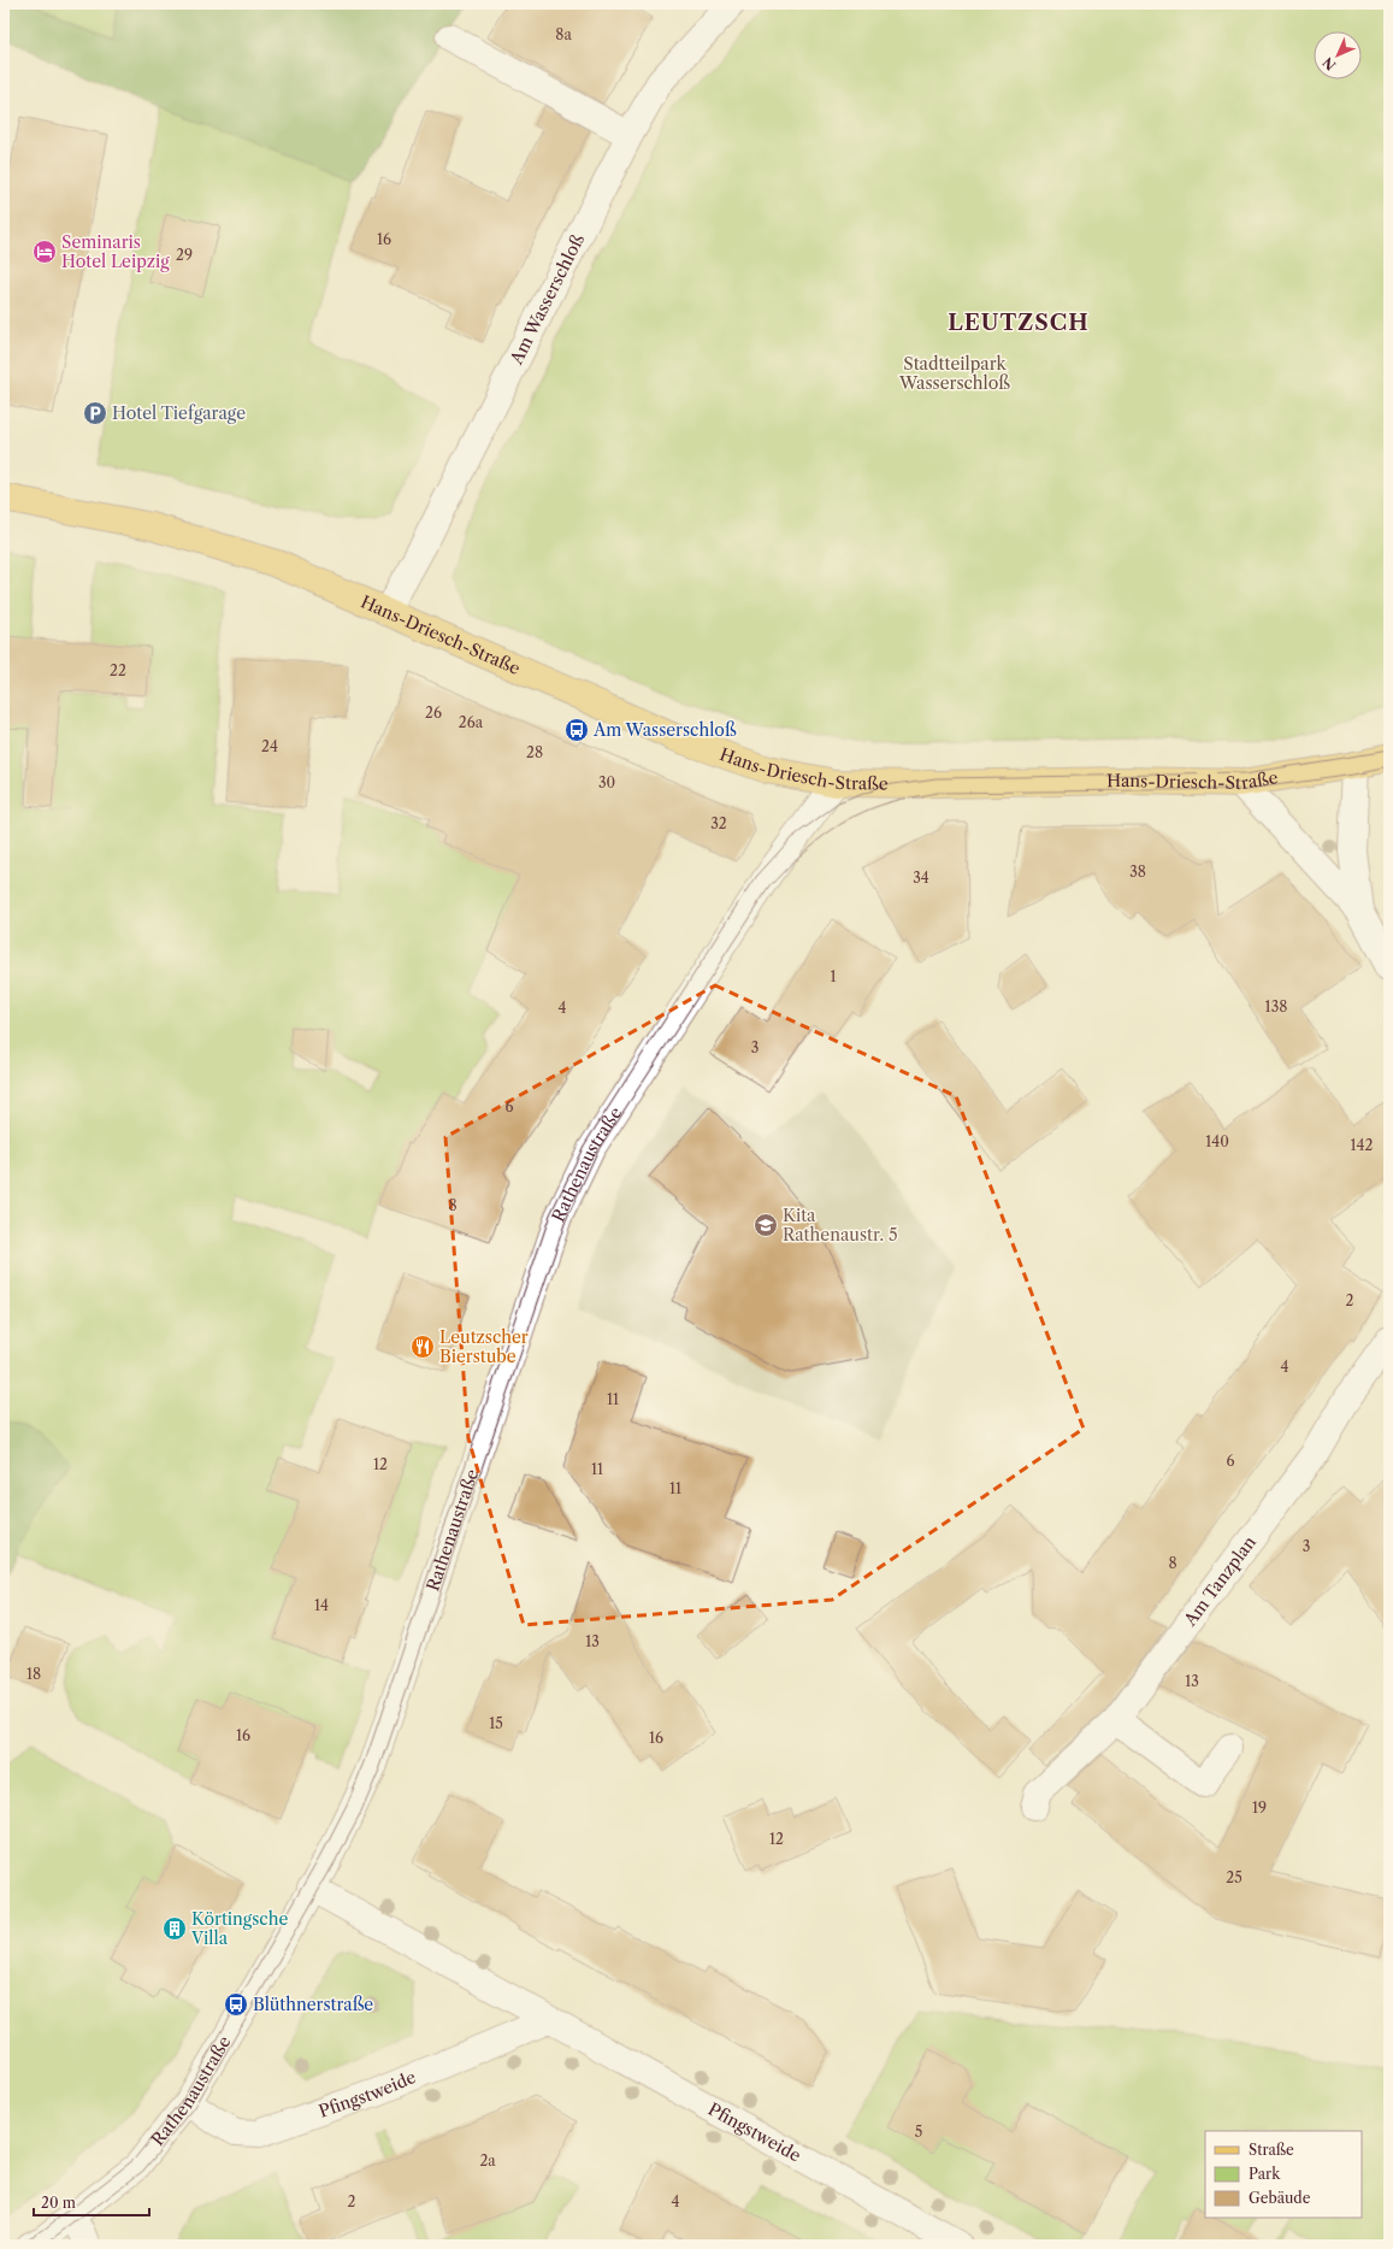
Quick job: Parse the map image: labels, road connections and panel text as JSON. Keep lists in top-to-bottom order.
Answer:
{
  "streets": {
    "main road": ["Hans-Driesch-Straße"],
    "street": [
      "Am Wasserschloß",
      "Rathenaustraße",
      "Am Tanzplan",
      "Pfingstweide"
    ]
  },
  "crossings": [
    ["Am Wasserschloß", "Hans-Driesch-Straße"],
    ["Hans-Driesch-Straße", "Rathenaustraße"],
    ["Rathenaustraße", "Pfingstweide"]
  ],
  "districts": ["LEUTZSCH"],
  "parks": ["Stadtteilpark Wasserschloß"],
  "places": {
    "hotel": ["Seminaris Hotel Leipzig"],
    "parking": ["Hotel Tiefgarage"],
    "bus stop": ["Am Wasserschloß", "Blüthnerstraße"],
    "school or university": ["Kita Rathenaustr. 5"],
    "restaurant": ["Leutzscher Bierstube"],
    "building": ["Körtingsche Villa"]
  },
  "house_numbers": [
    "8a",
    "16",
    "29",
    "22",
    "26",
    "26a",
    "24",
    "28",
    "30",
    "32",
    "38",
    "34",
    "1",
    "138",
    "4",
    "3",
    "6",
    "140",
    "142",
    "8",
    "2",
    "4",
    "11",
    "6",
    "12",
    "11",
    "11",
    "3",
    "8",
    "14",
    "13",
    "18",
    "13",
    "15",
    "16",
    "16",
    "19",
    "12",
    "25",
    "5",
    "2a",
    "2",
    "4"
  ],
  "legend": ["Straße", "Park", "Gebäude"],
  "scale_bar": "20 m",
  "north": "bottom left"
}
